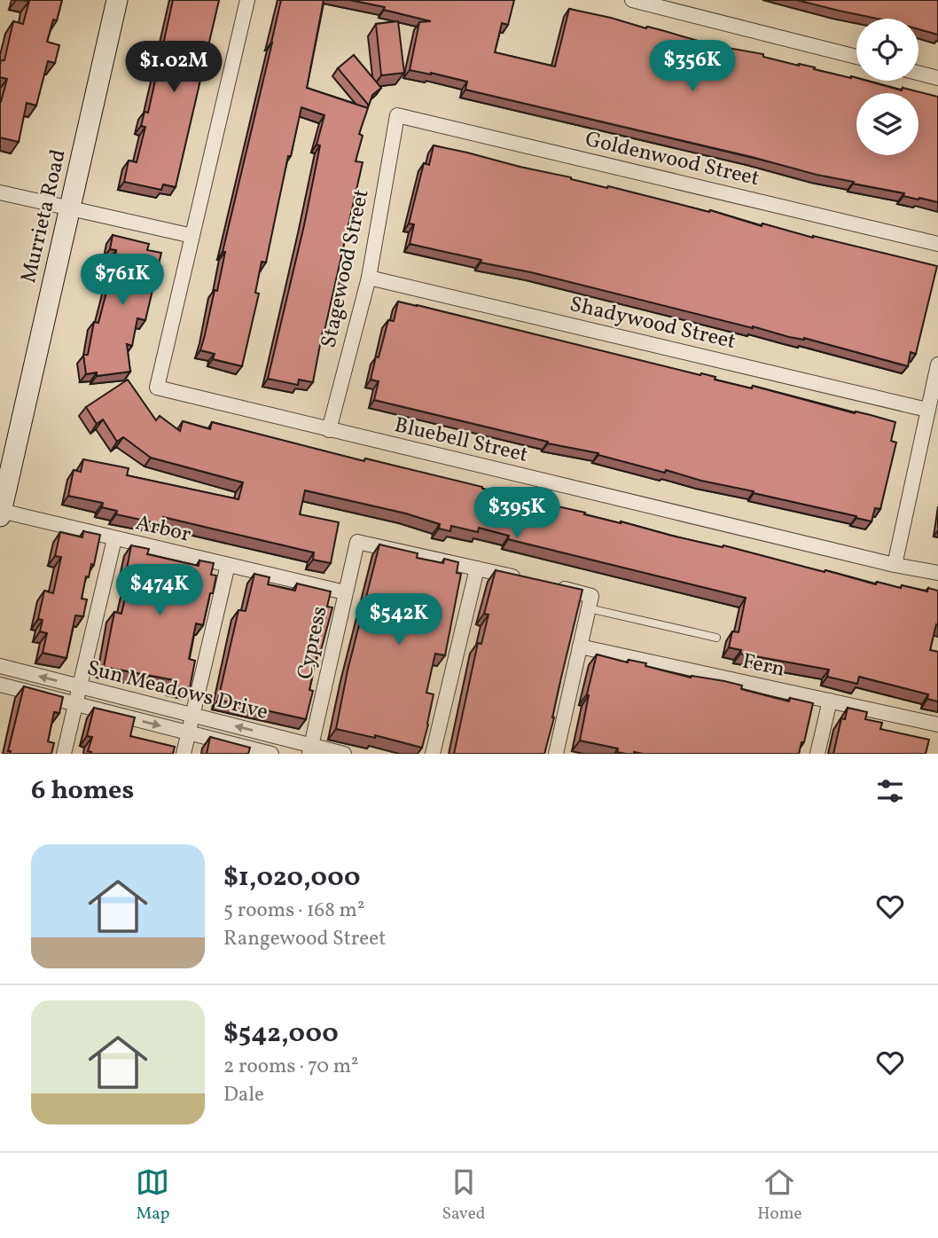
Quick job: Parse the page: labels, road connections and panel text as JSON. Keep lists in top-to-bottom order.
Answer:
{
  "streets": {
    "main road": ["Murrieta Road"],
    "street": [
      "Goldenwood Street",
      "Stagewood Street",
      "Shadywood Street",
      "Bluebell Street",
      "Arbor",
      "Cypress",
      "Fern",
      "Sun Meadows Drive"
    ]
  },
  "crossings": [
    ["Goldenwood Street", "Stagewood Street"],
    ["Stagewood Street", "Shadywood Street"],
    ["Stagewood Street", "Bluebell Street"],
    ["Arbor", "Cypress"],
    ["Arbor", "Sun Meadows Drive"],
    ["Cypress", "Sun Meadows Drive"]
  ],
  "page": {
    "price": [
      "$356K",
      "$1.02M",
      "$761K",
      "$395K",
      "$474K",
      "$542K"
    ],
    "heading": "6 homes",
    "list": [
      {
        "name": "$1,020,000",
        "note": "5 rooms · 168 m² · Rangewood Street"
      },
      {
        "name": "$542,000",
        "note": "2 rooms · 70 m² · Dale"
      }
    ],
    "tabs": ["Map", "Saved", "Home"]
  }
}
